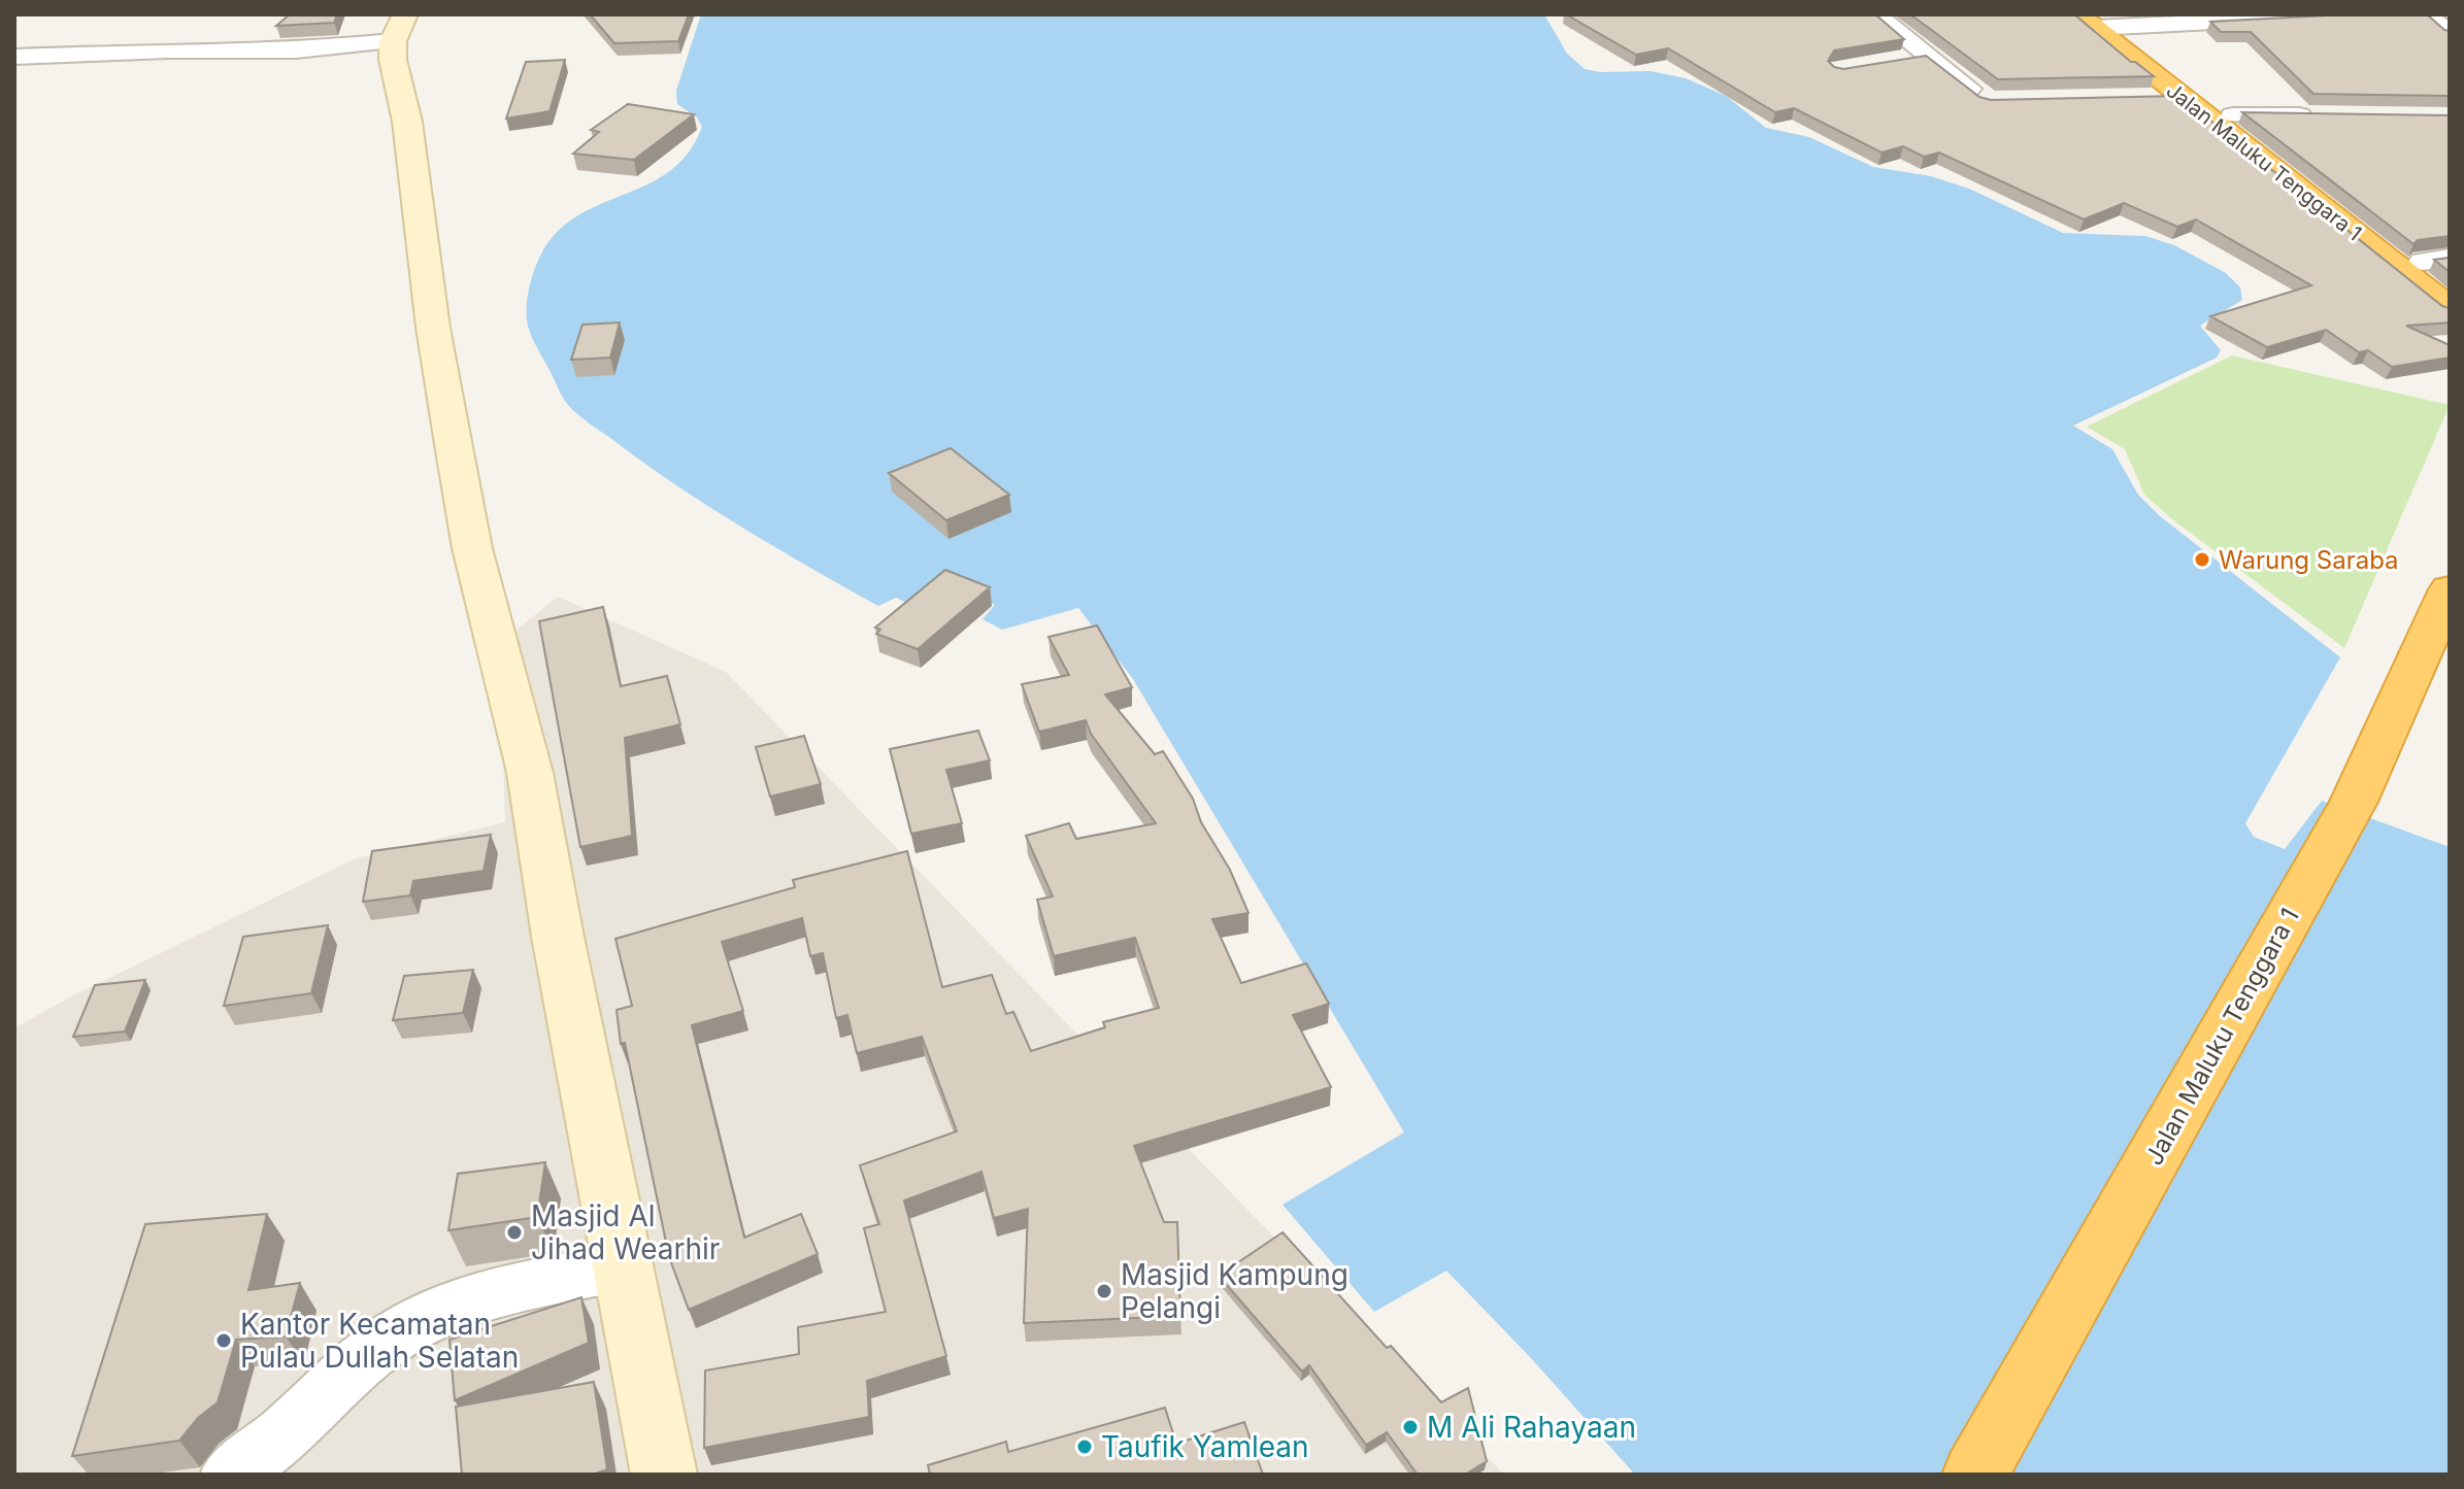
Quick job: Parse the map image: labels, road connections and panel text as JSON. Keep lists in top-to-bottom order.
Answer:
{
  "streets": {
    "highway": ["Jalan Maluku Tenggara 1"]
  },
  "places": [
    "Warung Saraba",
    "Masjid Al Jihad Wearhir",
    "Masjid Kampung Pelangi",
    "Kantor Kecamatan Pulau Dullah Selatan",
    "M Ali Rahayaan",
    "Taufik Yamlean"
  ]
}
